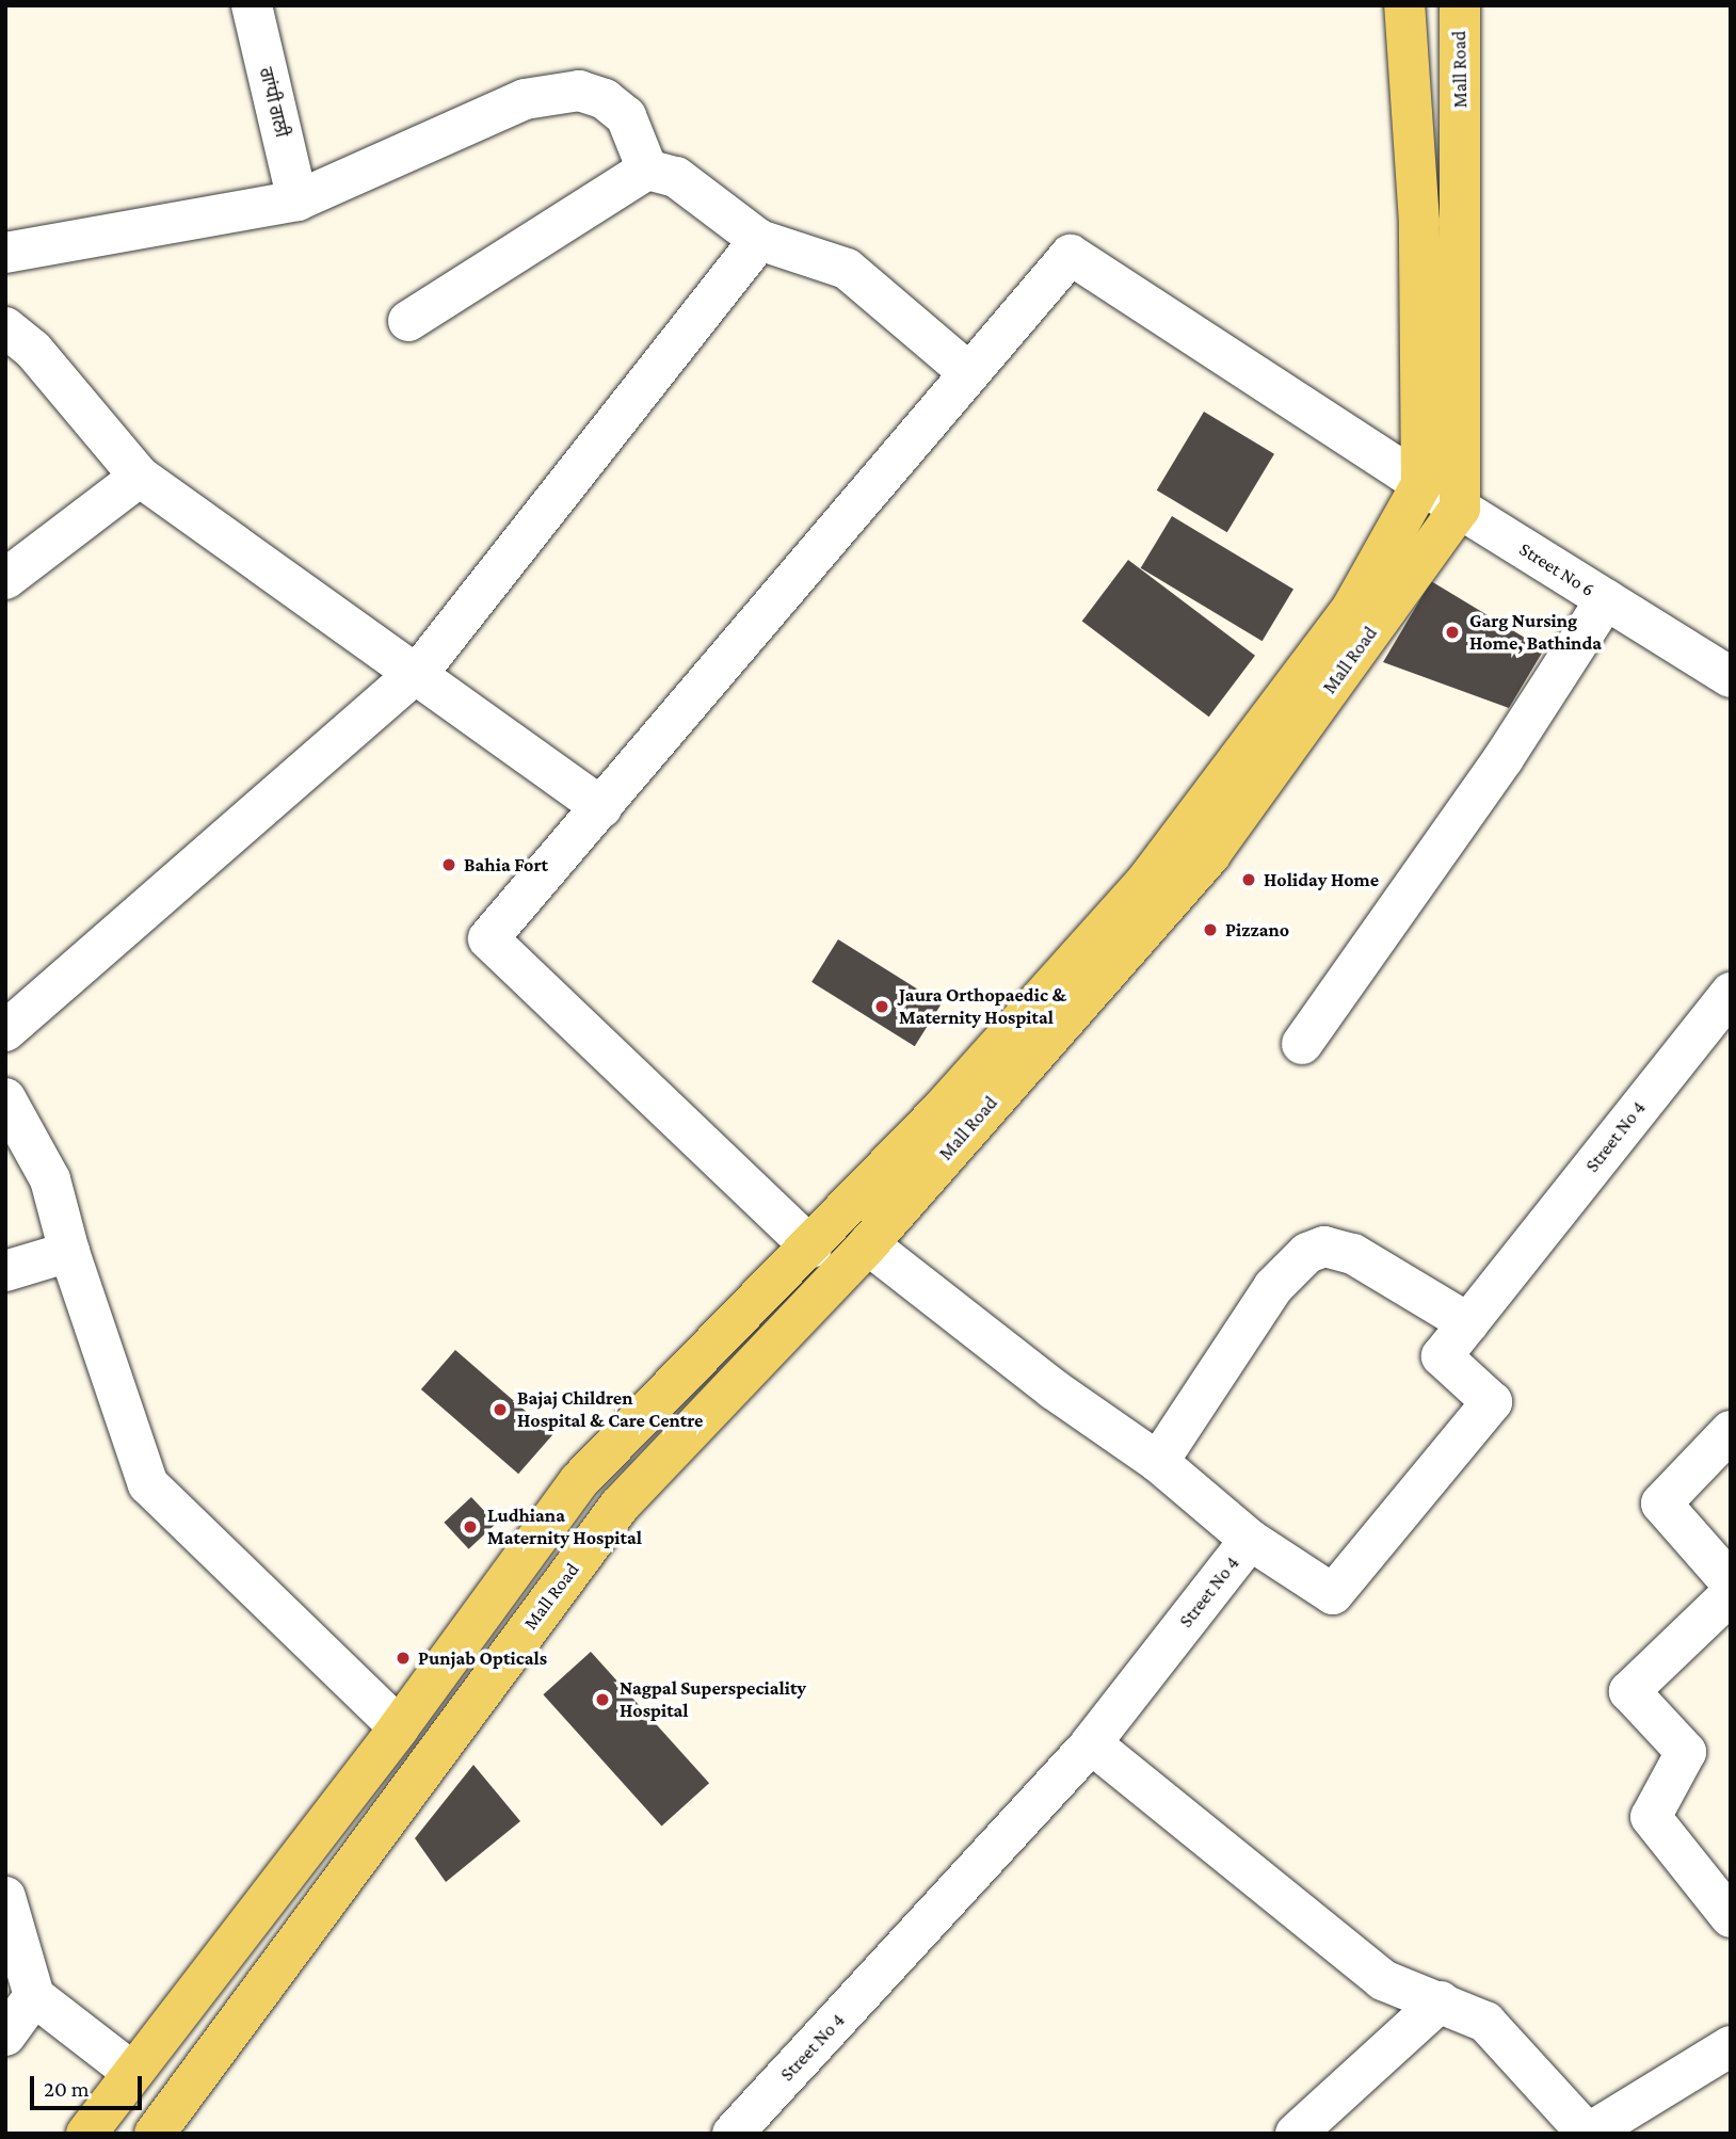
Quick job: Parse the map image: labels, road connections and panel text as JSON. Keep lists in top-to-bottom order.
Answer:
{
  "streets": {
    "main road": ["Mall Road"],
    "street": ["ਗਾਂਧੀ ਗਲੀ", "Street No 6", "Street No 4"]
  },
  "crossings": [
    ["Mall Road", "Street No 6"]
  ],
  "places": [
    "Garg Nursing Home, Bathinda",
    "Bahia Fort",
    "Holiday Home",
    "Pizzano",
    "Jaura Orthopaedic & Maternity Hospital",
    "Bajaj Children Hospital & Care Centre",
    "Ludhiana Maternity Hospital",
    "Punjab Opticals",
    "Nagpal Superspeciality Hospital"
  ],
  "scale_bar": "20 m"
}
